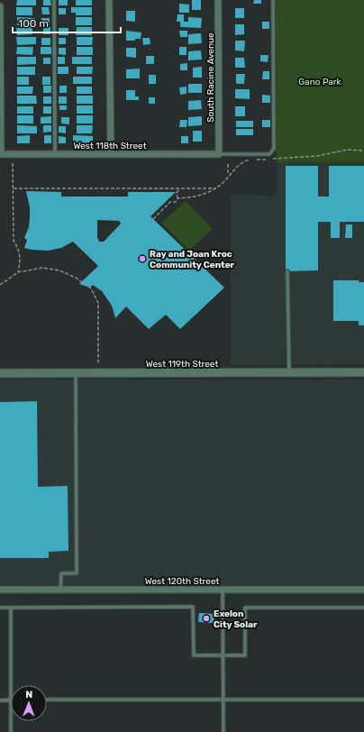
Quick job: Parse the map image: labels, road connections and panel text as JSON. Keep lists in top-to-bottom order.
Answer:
{
  "streets": {
    "street": [
      "South Racine Avenue",
      "West 118th Street",
      "West 119th Street",
      "West 120th Street"
    ]
  },
  "crossings": [
    ["South Racine Avenue", "West 118th Street"]
  ],
  "parks": ["Gano Park"],
  "places": ["Ray and Joan Kroc Community Center", "Exelon City Solar"],
  "scale_bar": "100 m",
  "north": "top"
}
